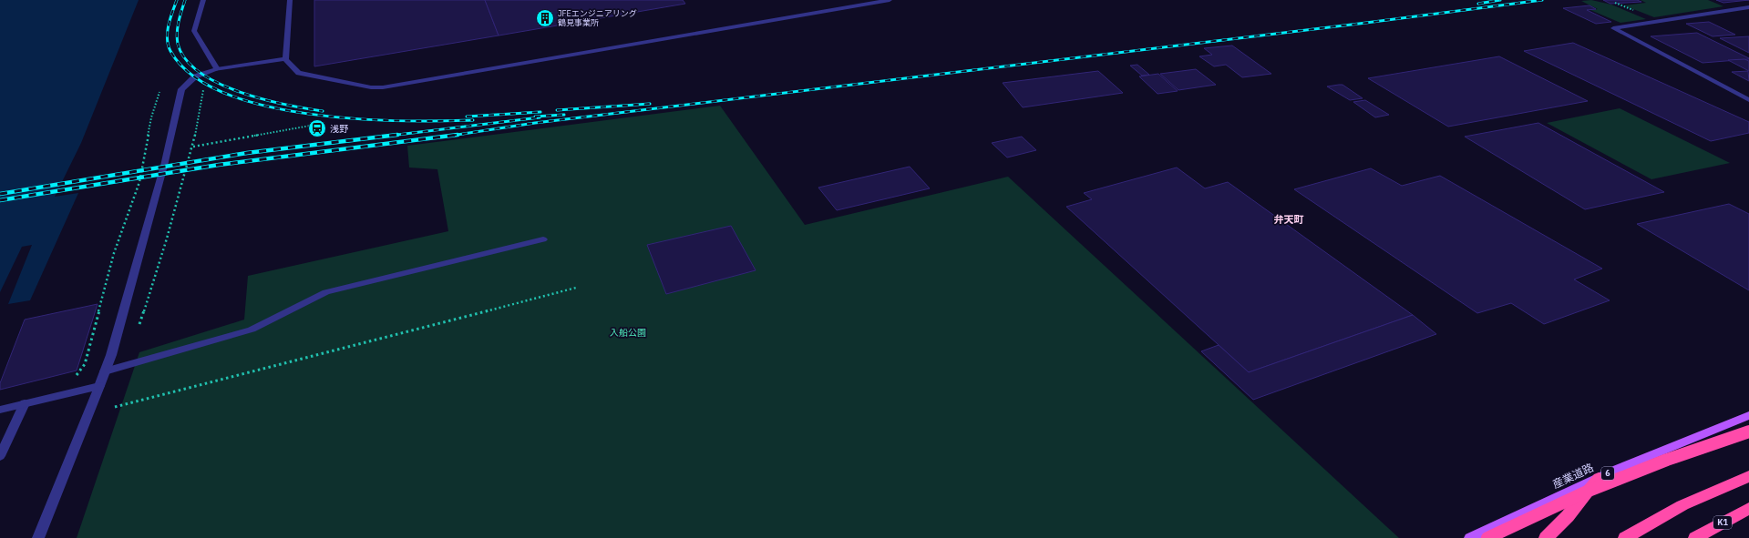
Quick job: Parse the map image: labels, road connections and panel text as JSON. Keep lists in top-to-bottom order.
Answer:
{
  "streets": {
    "highway": ["K1"],
    "main road": ["6", "産業道路"]
  },
  "districts": ["弁天町"],
  "parks": ["入船公園"],
  "places": {
    "building": ["JFEエンジニアリング 鶴見事業所"],
    "station": ["浅野"]
  }
}
